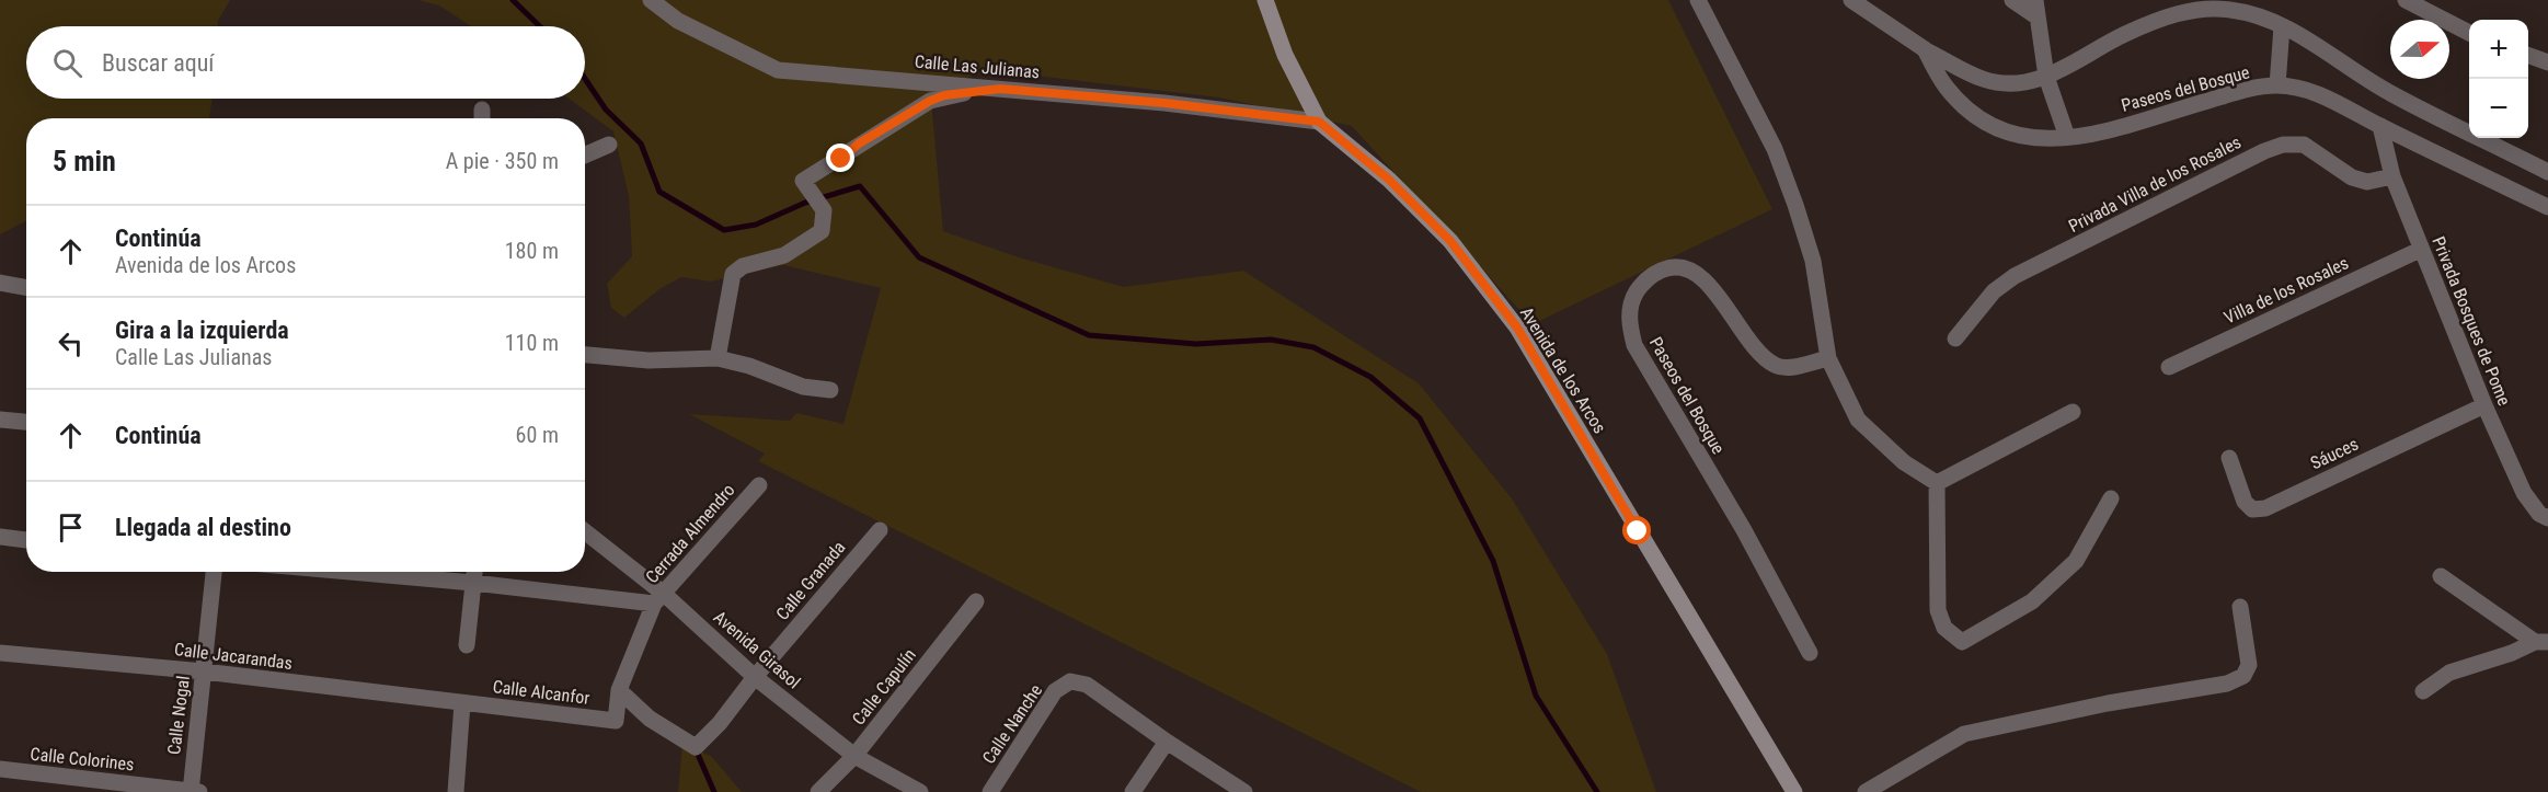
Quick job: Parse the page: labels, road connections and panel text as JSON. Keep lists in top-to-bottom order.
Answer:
{
  "streets": {
    "main road": ["Avenida de los Arcos"],
    "street": [
      "Calle Las Julianas",
      "Paseos del Bosque",
      "Privada Villa de los Rosales",
      "Villa de los Rosales",
      "Privada Bosques de Pome",
      "Sáuces",
      "Cerrada Almendro",
      "Calle Granada",
      "Avenida Girasol",
      "Calle Jacarandas",
      "Calle Capulín",
      "Calle Alcanfor",
      "Calle Nogal",
      "Calle Nanche",
      "Calle Colorines"
    ]
  },
  "crossings": [
    ["Calle Las Julianas", "Avenida de los Arcos"],
    ["Paseos del Bosque", "Privada Bosques de Pome"],
    ["Privada Villa de los Rosales", "Privada Bosques de Pome"],
    ["Villa de los Rosales", "Privada Bosques de Pome"],
    ["Privada Bosques de Pome", "Sáuces"],
    ["Cerrada Almendro", "Calle Granada"],
    ["Cerrada Almendro", "Avenida Girasol"],
    ["Cerrada Almendro", "Calle Alcanfor"],
    ["Calle Granada", "Avenida Girasol"],
    ["Avenida Girasol", "Calle Capulín"],
    ["Calle Jacarandas", "Calle Alcanfor"],
    ["Calle Jacarandas", "Calle Nogal"],
    ["Calle Nogal", "Calle Colorines"]
  ],
  "north": "right",
  "page": {
    "map_buttons": ["+", "−"],
    "search": "Buscar aquí",
    "heading": ["5 min", "A pie · 350 m"],
    "list": [
      ["Continúa", "Avenida de los Arcos", "180 m"],
      ["Gira a la izquierda", "Calle Las Julianas", "110 m"],
      ["Continúa", "60 m"],
      "Llegada al destino"
    ]
  }
}
